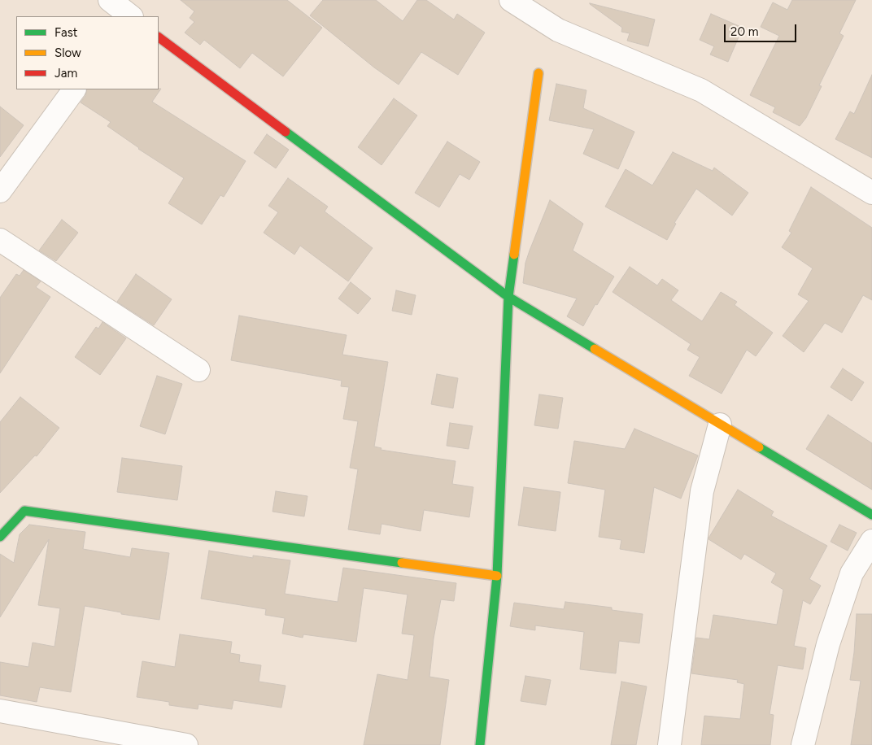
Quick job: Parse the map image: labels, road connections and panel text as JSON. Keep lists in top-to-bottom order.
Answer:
{
  "legend": ["Fast", "Slow", "Jam"],
  "scale_bar": "20 m"
}
